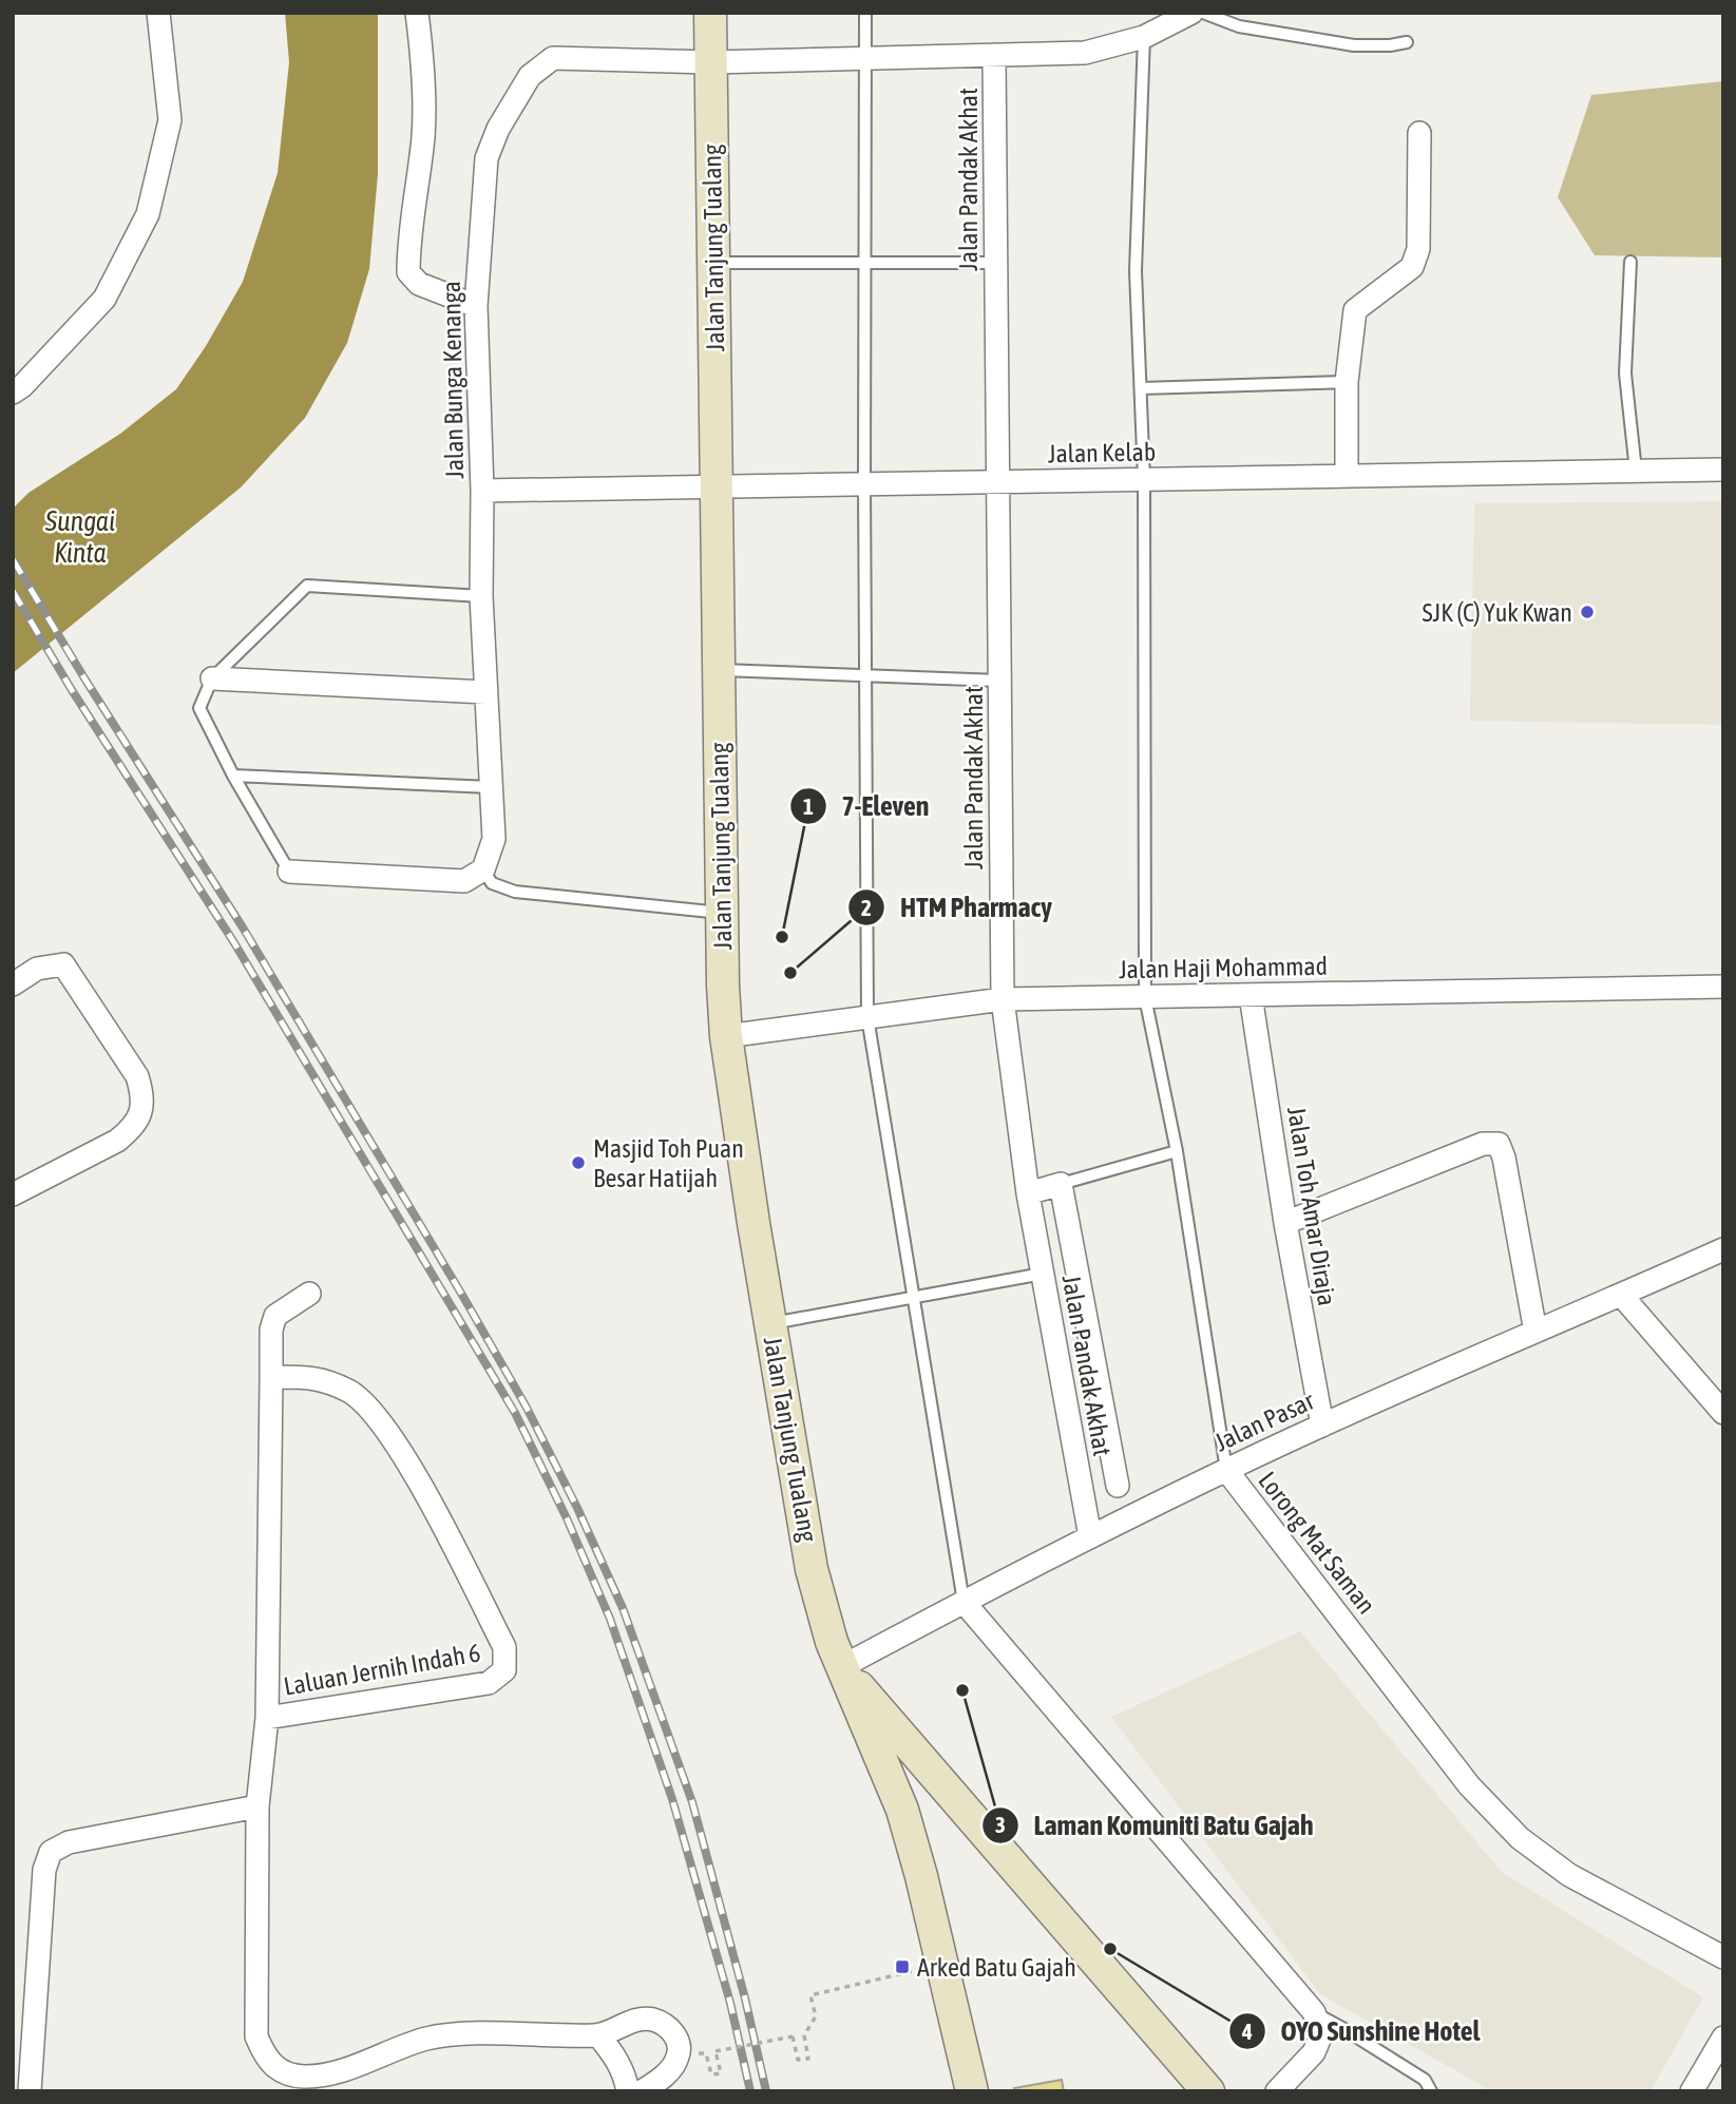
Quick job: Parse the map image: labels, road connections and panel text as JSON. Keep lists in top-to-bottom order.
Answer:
{
  "streets": {
    "main road": ["Jalan Tanjung Tualang"],
    "street": [
      "Jalan Pandak Akhat",
      "Jalan Bunga Kenanga",
      "Jalan Kelab",
      "Jalan Haji Mohammad",
      "Jalan Toh Amar Diraja",
      "Jalan Pasar",
      "Lorong Mat Saman",
      "Laluan Jernih Indah 6"
    ]
  },
  "crossings": [
    ["Jalan Pandak Akhat", "Jalan Kelab"],
    ["Jalan Pandak Akhat", "Jalan Haji Mohammad"],
    ["Jalan Pandak Akhat", "Jalan Pasar"],
    ["Jalan Tanjung Tualang", "Jalan Bunga Kenanga"],
    ["Jalan Tanjung Tualang", "Jalan Kelab"],
    ["Jalan Tanjung Tualang", "Jalan Haji Mohammad"],
    ["Jalan Tanjung Tualang", "Jalan Pasar"],
    ["Jalan Bunga Kenanga", "Jalan Kelab"],
    ["Jalan Kelab", "Lorong Mat Saman"],
    ["Jalan Haji Mohammad", "Jalan Toh Amar Diraja"],
    ["Jalan Haji Mohammad", "Lorong Mat Saman"],
    ["Jalan Toh Amar Diraja", "Jalan Pasar"],
    ["Jalan Pasar", "Lorong Mat Saman"]
  ],
  "water": ["Sungai Kinta"],
  "places": {
    "other": [
      "SJK (C) Yuk Kwan",
      "7-Eleven",
      "HTM Pharmacy",
      "Masjid Toh Puan Besar Hatijah",
      "Laman Komuniti Batu Gajah",
      "OYO Sunshine Hotel"
    ],
    "transit": ["Arked Batu Gajah"]
  }
}
